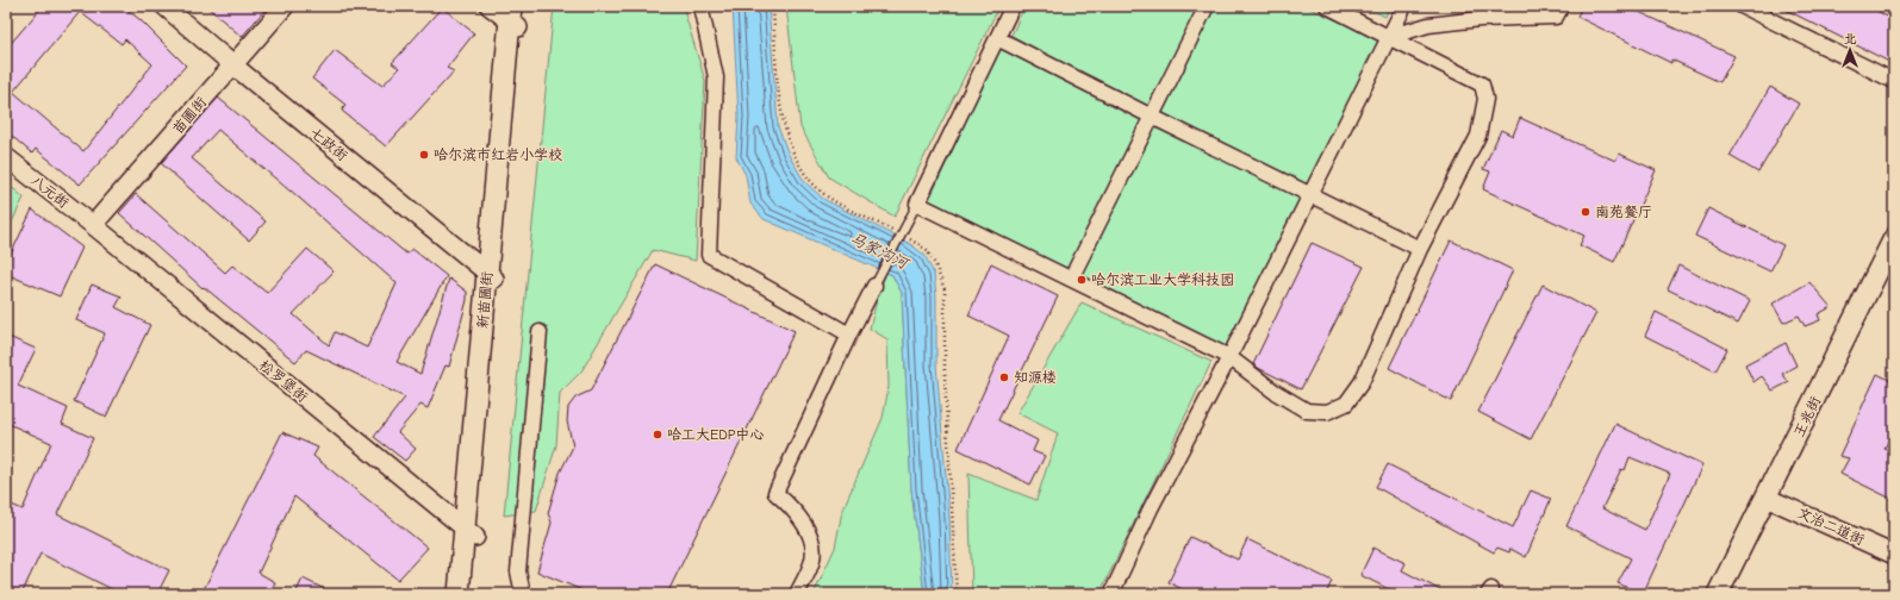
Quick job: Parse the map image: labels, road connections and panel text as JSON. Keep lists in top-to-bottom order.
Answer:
{
  "streets": {
    "main road": ["新苗圃街", "王兆街"],
    "street": [
      "苗圃街",
      "七政街",
      "八元街",
      "松罗堡街",
      "文治二道街"
    ]
  },
  "crossings": [
    ["苗圃街", "七政街"],
    ["苗圃街", "八元街"],
    ["苗圃街", "松罗堡街"],
    ["七政街", "新苗圃街"],
    ["八元街", "松罗堡街"],
    ["新苗圃街", "松罗堡街"],
    ["王兆街", "文治二道街"]
  ],
  "water": ["马家沟河"],
  "places": [
    "哈尔滨市红岩小学校",
    "南苑餐厅",
    "哈尔滨工业大学科技园",
    "知源楼",
    "哈工大EDP中心"
  ],
  "north": "top"
}
